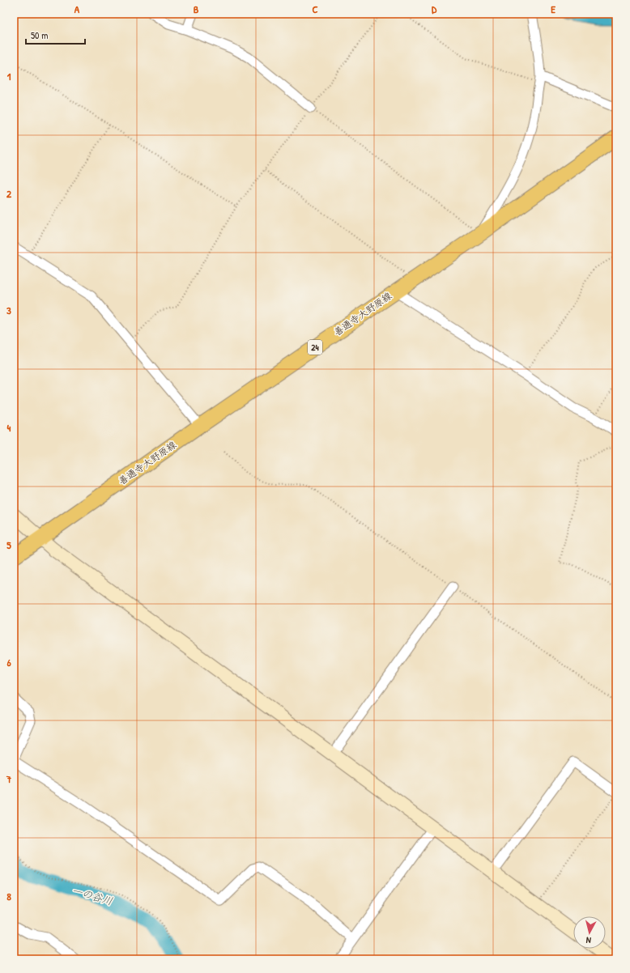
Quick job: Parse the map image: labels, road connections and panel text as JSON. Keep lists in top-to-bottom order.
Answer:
{
  "streets": {
    "main road": ["善通寺大野原線", "24"]
  },
  "water": ["一の谷川"],
  "scale_bar": "50 m",
  "north": "bottom",
  "grid": {
    "columns": [
      "A",
      "B",
      "C",
      "D",
      "E"
    ],
    "rows": [
      "1",
      "2",
      "3",
      "4",
      "5",
      "6",
      "7",
      "8"
    ]
  }
}
